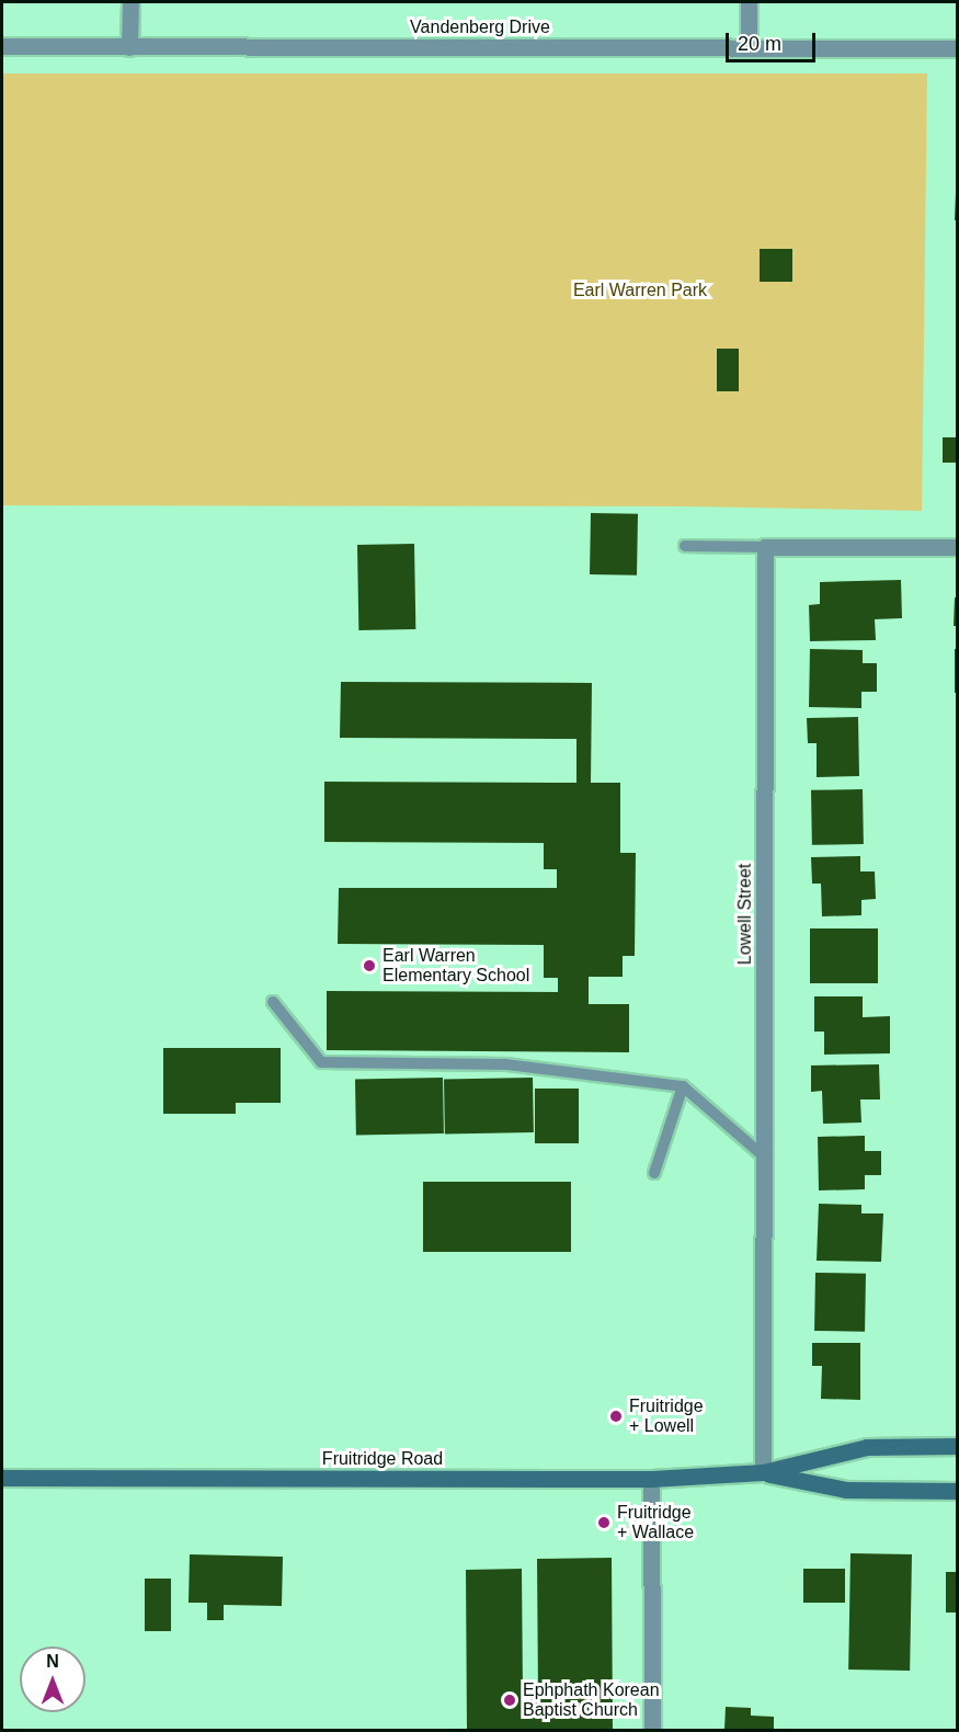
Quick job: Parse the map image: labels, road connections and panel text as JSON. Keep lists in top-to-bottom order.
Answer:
{
  "streets": {
    "main road": ["Fruitridge Road"],
    "street": ["Vandenberg Drive", "Lowell Street"]
  },
  "crossings": [
    ["Lowell Street", "Fruitridge Road"]
  ],
  "parks": ["Earl Warren Park"],
  "places": [
    "Earl Warren Elementary School",
    "Fruitridge + Lowell",
    "Fruitridge + Wallace",
    "Ephphath Korean Baptist Church"
  ],
  "scale_bar": "20 m",
  "north": "top"
}
